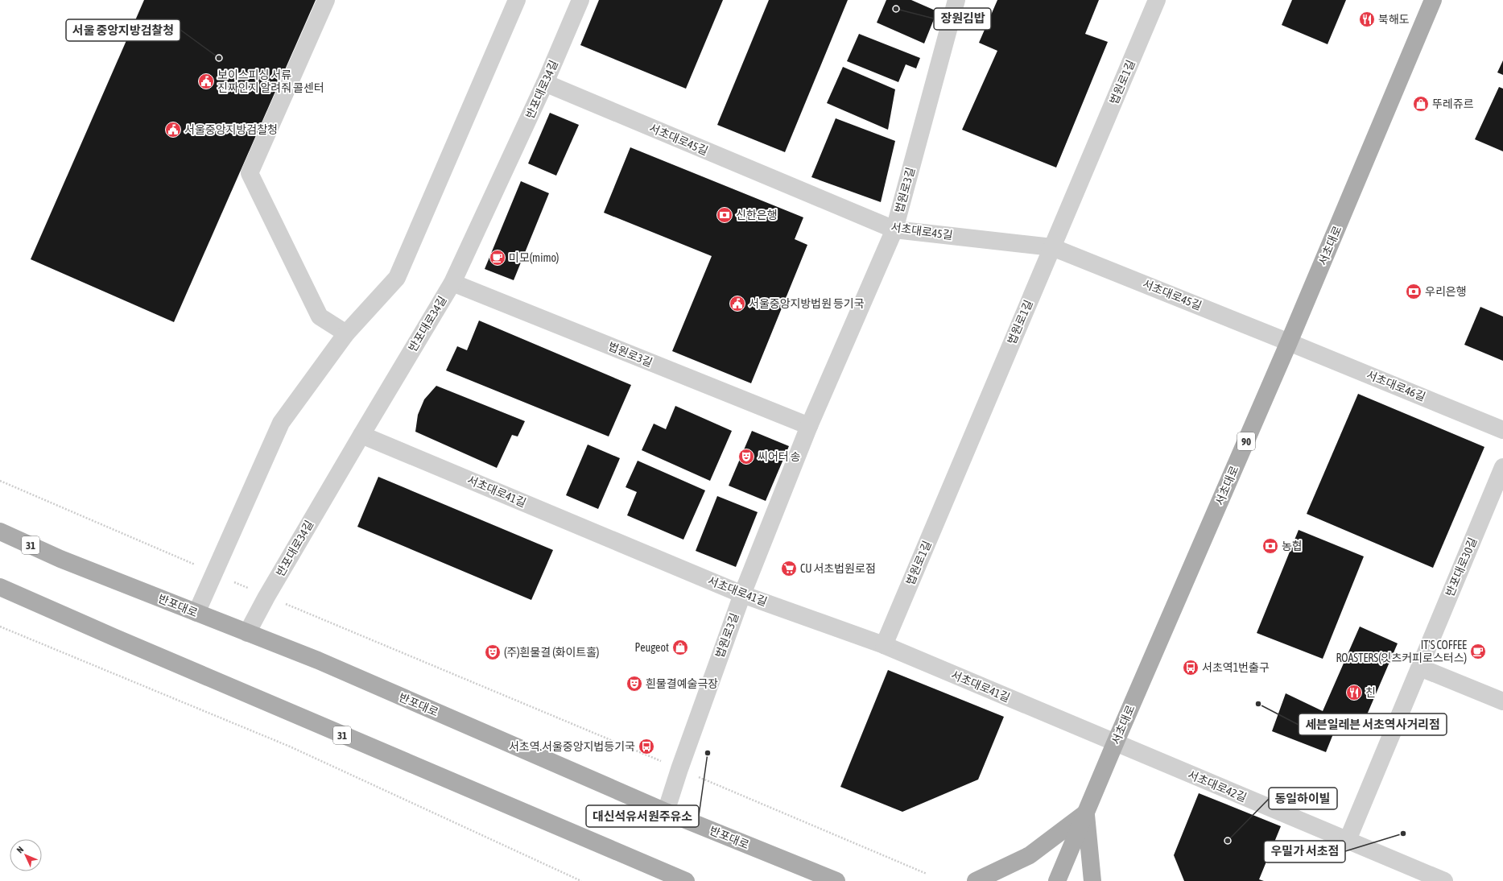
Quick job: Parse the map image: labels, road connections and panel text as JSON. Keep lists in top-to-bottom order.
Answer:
{
  "streets": {
    "main road": [
      "서초대로",
      "90",
      "31",
      "반포대로"
    ],
    "street": [
      "법원로1길",
      "반포대로34길",
      "서초대로45길",
      "법원로3길",
      "서초대로46길",
      "서초대로41길",
      "반포대로30길",
      "서초대로42길"
    ]
  },
  "crossings": [
    ["법원로1길", "서초대로45길"],
    ["법원로1길", "서초대로41길"],
    ["반포대로34길", "서초대로45길"],
    ["반포대로34길", "법원로3길"],
    ["반포대로34길", "서초대로41길"],
    ["반포대로34길", "반포대로"],
    ["서초대로45길", "법원로3길"],
    ["서초대로45길", "서초대로"],
    ["서초대로45길", "서초대로46길"],
    ["법원로3길", "서초대로41길"],
    ["법원로3길", "반포대로"],
    ["서초대로", "서초대로46길"],
    ["서초대로", "서초대로41길"],
    ["서초대로", "서초대로42길"],
    ["서초대로41길", "서초대로42길"],
    ["반포대로30길", "서초대로42길"]
  ],
  "places": {
    "other": [
      "장원김밥",
      "서울 중앙지방검찰청",
      "세븐일레븐 서초역사거리점",
      "대신석유서원주유소",
      "우밀가 서초점",
      "동일하이빌"
    ],
    "restaurant": ["북해도", "친"],
    "public building": ["보이스피싱 서류 진짜인지 알려줘 콜센터", "서울중앙지방검찰청", "서울중앙지방법원 등기국"],
    "shop": ["뚜레쥬르", "Peugeot"],
    "bank": ["신한은행", "우리은행", "농협"],
    "cafe": ["미모(mimo)", "IT'S COFFEE ROASTERS(잇츠커피로스터스)"],
    "theatre": ["씨어터 송", "(주)흰물결 (화이트홀)", "흰물결예술극장"],
    "supermarket": ["CU 서초법원로점"],
    "bus stop": ["서초역1번출구", "서초역.서울중앙지법등기국"]
  },
  "north": "top left"
}
